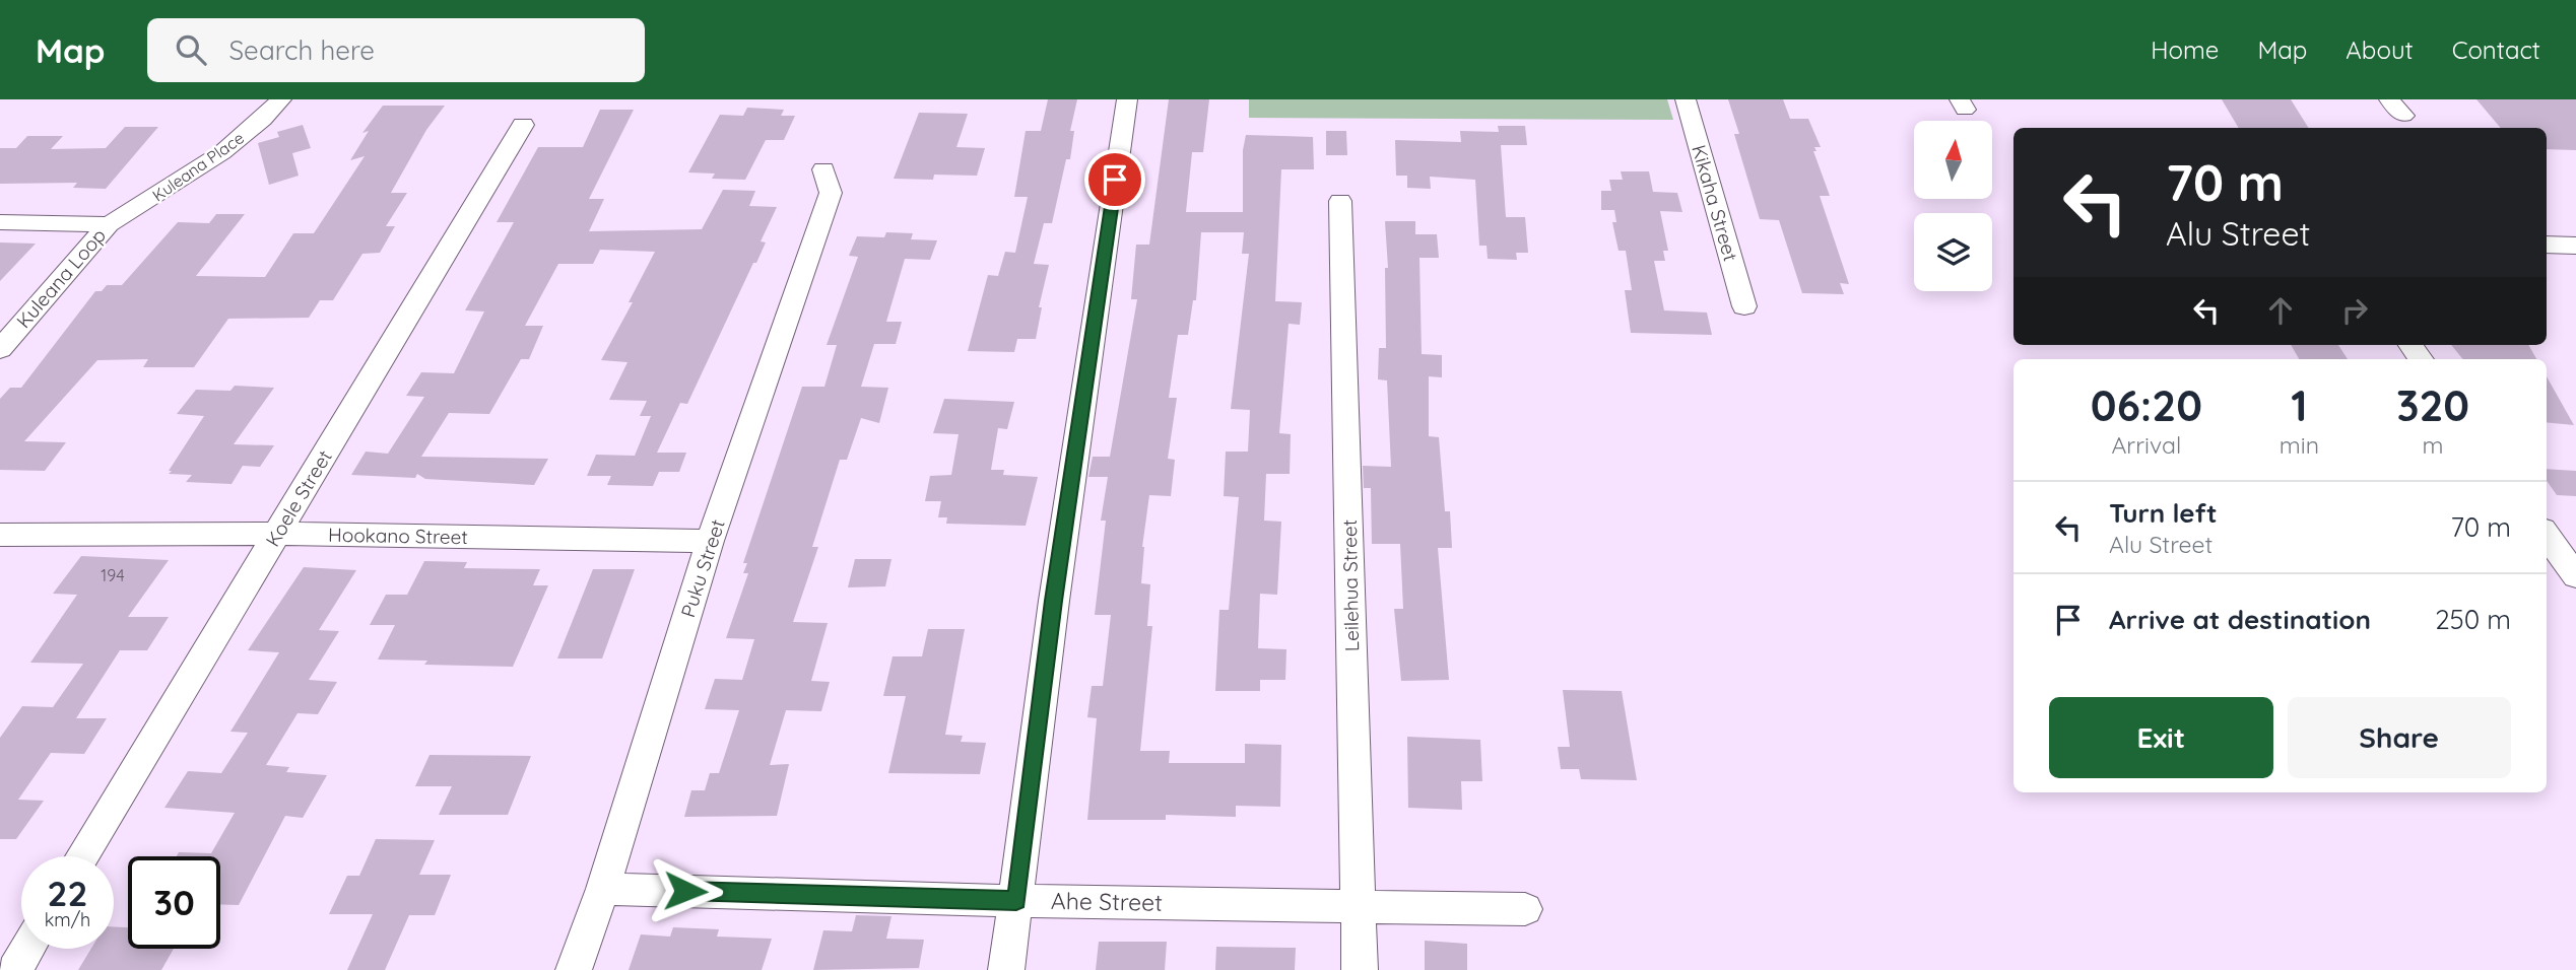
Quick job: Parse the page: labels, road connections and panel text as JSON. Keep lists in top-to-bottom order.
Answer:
{
  "streets": {
    "street": [
      "Kuleana Place",
      "Kikaha Street",
      "Kuleana Loop",
      "Koele Street",
      "Hookano Street",
      "Puku Street",
      "Leilehua Street",
      "Ahe Street"
    ]
  },
  "crossings": [
    ["Kuleana Place", "Kuleana Loop"],
    ["Koele Street", "Hookano Street"],
    ["Hookano Street", "Puku Street"],
    ["Puku Street", "Ahe Street"],
    ["Leilehua Street", "Ahe Street"]
  ],
  "house_numbers": ["194"],
  "north": "top",
  "page": {
    "header": "Map",
    "search": "Search here",
    "nav": [
      "Home",
      "Map",
      "About",
      "Contact"
    ],
    "turn": ["70 m", "Alu Street"],
    "eta": [
      "06:20",
      "Arrival",
      "1",
      "min",
      "320",
      "m"
    ],
    "list": [
      {
        "name": "Turn left",
        "note": "Alu Street",
        "value": "70 m"
      },
      {
        "name": "Arrive at destination",
        "value": "250 m"
      }
    ],
    "buttons": ["Exit", "Share"],
    "speed": "22 km/h",
    "limit": "30"
  }
}
